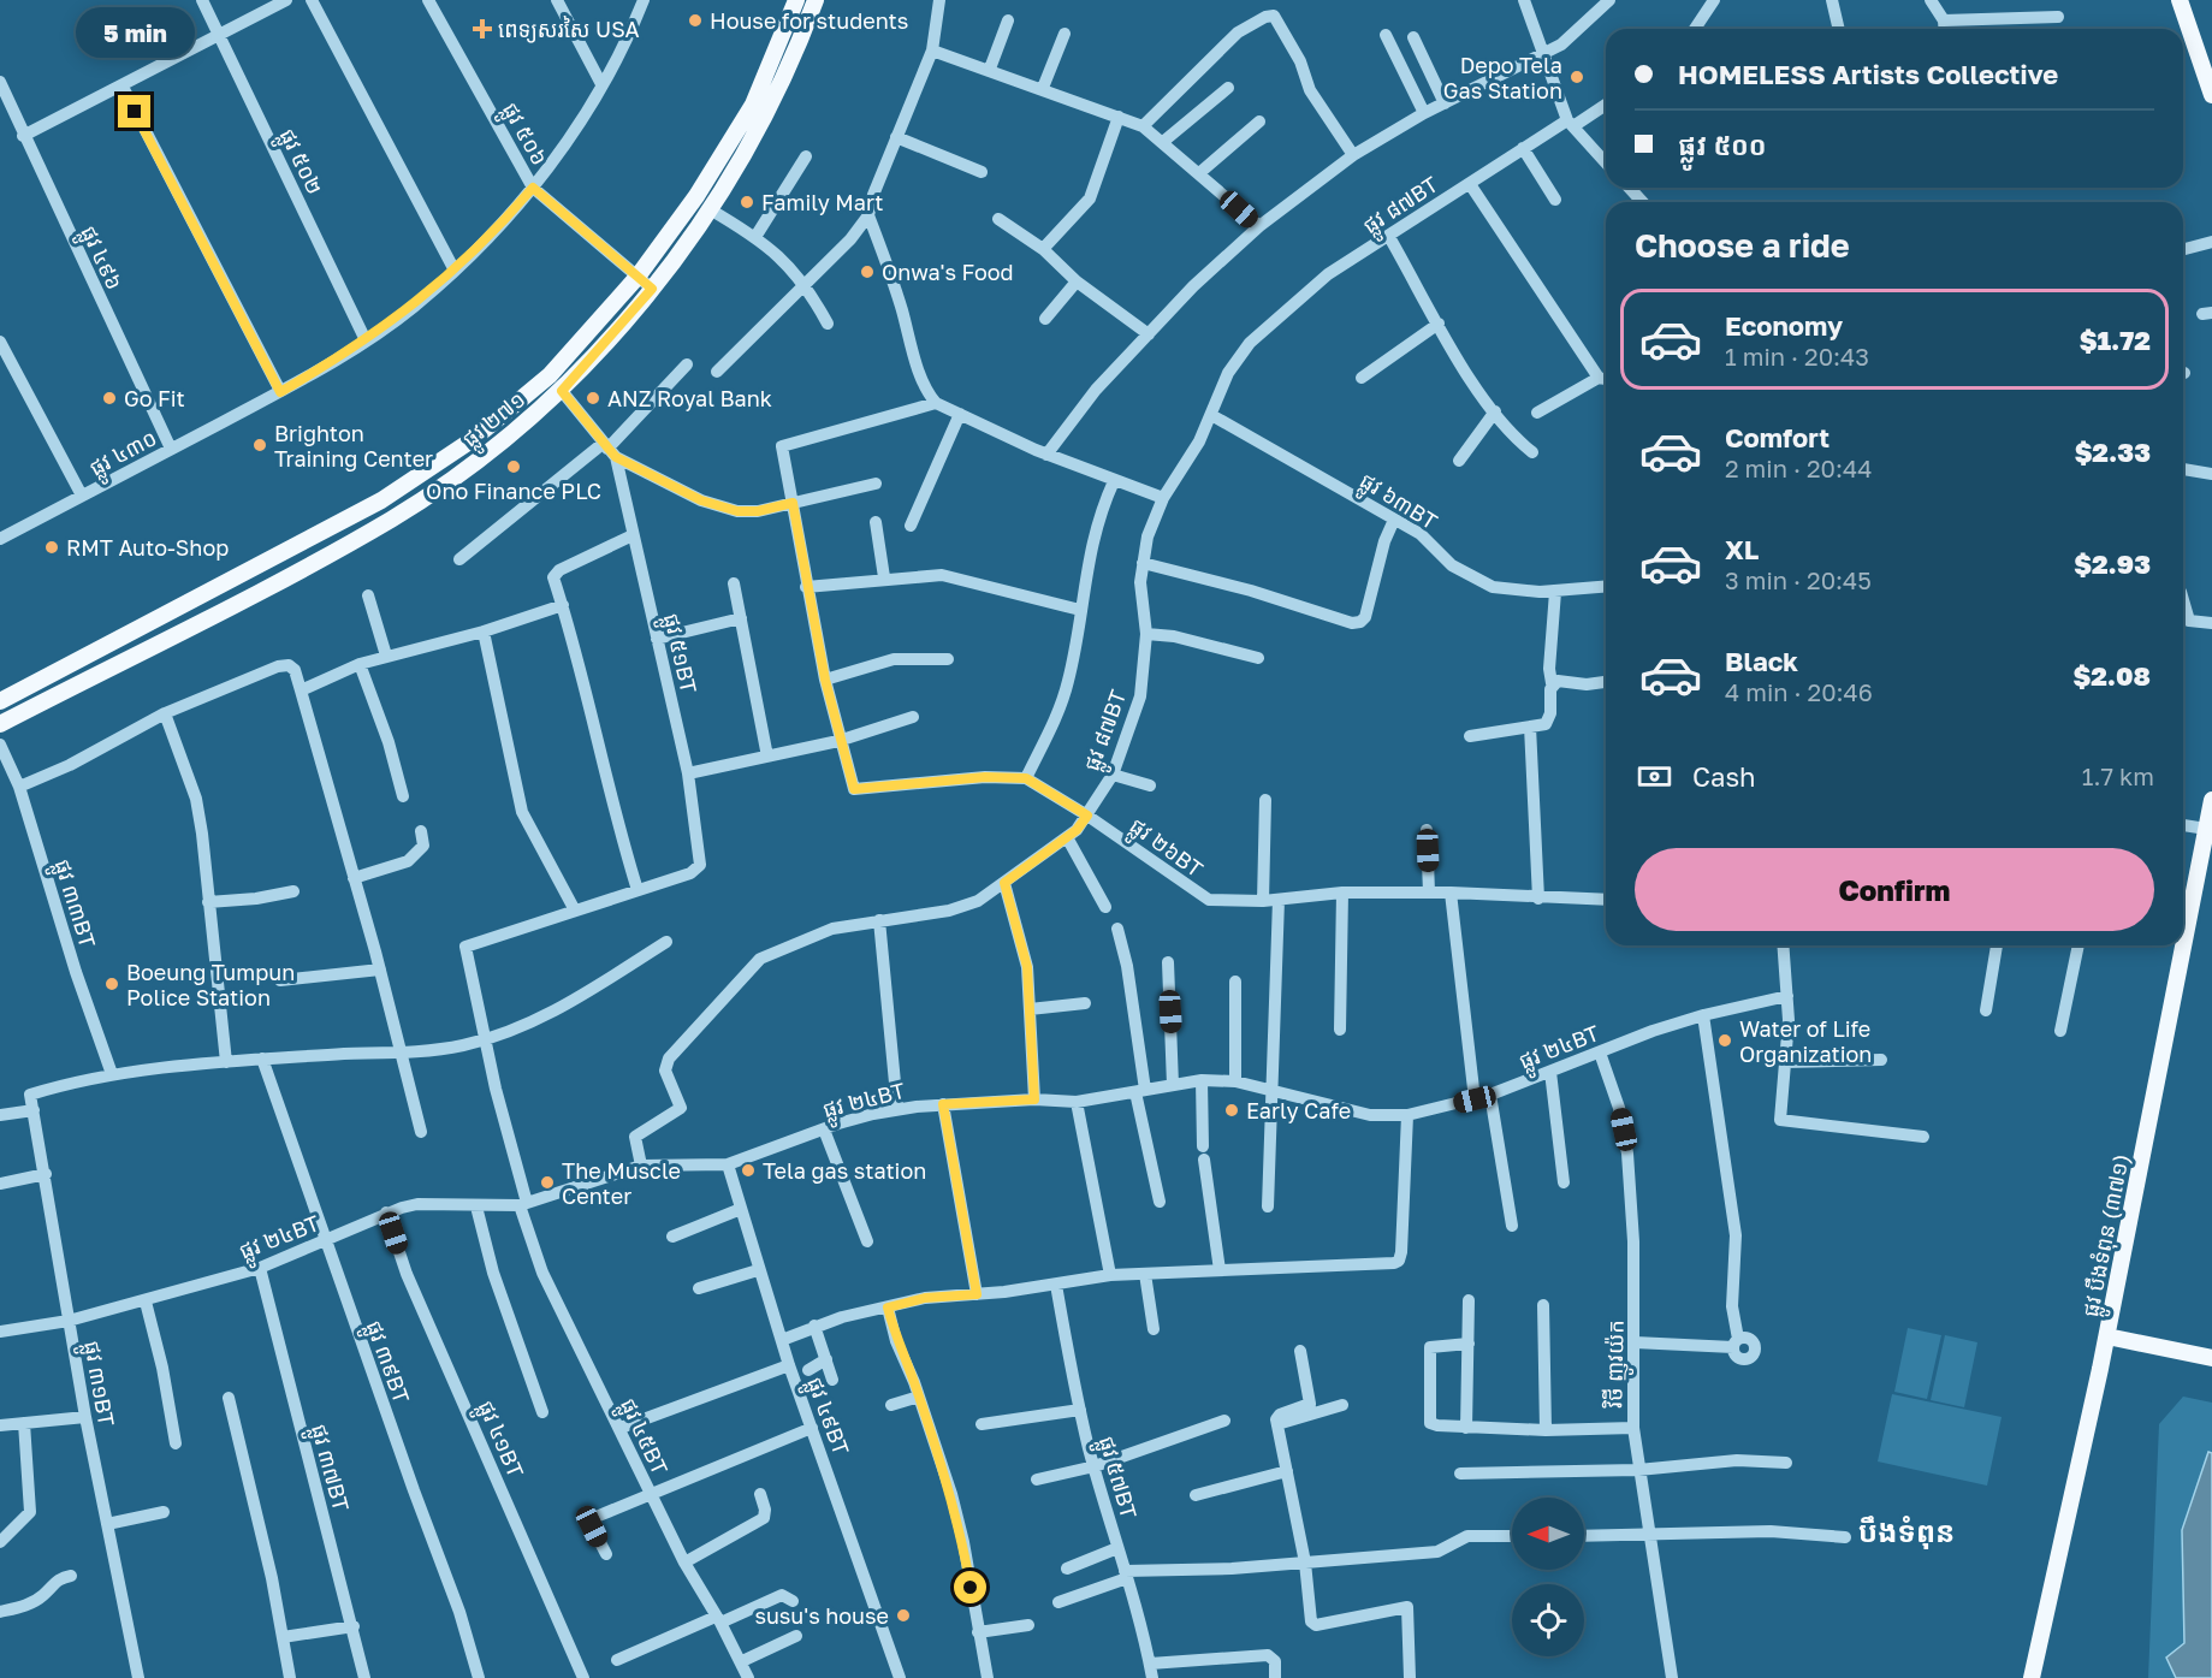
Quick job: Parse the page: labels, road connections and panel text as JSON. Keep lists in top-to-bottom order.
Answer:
{
  "streets": {
    "main road": ["ផ្លូវ ២៧១", "ផ្លូវ បឹងទំពុន (៣៧១)"],
    "street": [
      "ផ្លូវ ៥០៦",
      "ផ្លូវ ៥០២",
      "ផ្លូវ ៨៧BT",
      "ផ្លូវ ៤៩៦",
      "ផ្លូវ ៤៣០",
      "ផ្លូវ ៦៣BT",
      "ផ្លូវ ៥១BT",
      "ផ្លូវ ២៦BT",
      "ផ្លូវ ៣៣BT",
      "ផ្លូវ ២៤BT",
      "ផ្លូវ ៣៩BT",
      "វិថី ញូវយ៉ក",
      "ផ្លូវ ៣១BT",
      "ផ្លូវ ៤៩BT",
      "ផ្លូវ ៤៥BT",
      "ផ្លូវ ៤១BT",
      "ផ្លូវ ៣៧BT",
      "ផ្លូវ ៥៧BT"
    ]
  },
  "crossings": [
    ["ផ្លូវ ៥០៦", "ផ្លូវ ២៧១"],
    ["ផ្លូវ ៥០៦", "ផ្លូវ ៤៣០"],
    ["ផ្លូវ ៥០២", "ផ្លូវ ៤៣០"],
    ["ផ្លូវ ៨៧BT", "ផ្លូវ ៦៣BT"],
    ["ផ្លូវ ៨៧BT", "ផ្លូវ ២៦BT"],
    ["ផ្លូវ ៨៧BT", "ផ្លូវ ២៤BT"],
    ["ផ្លូវ ៤៩៦", "ផ្លូវ ៤៣០"],
    ["ផ្លូវ ៣៣BT", "ផ្លូវ ៣១BT"],
    ["ផ្លូវ ២៤BT", "ផ្លូវ ៣៩BT"],
    ["ផ្លូវ ២៤BT", "វិថី ញូវយ៉ក"],
    ["ផ្លូវ ២៤BT", "ផ្លូវ ៣១BT"],
    ["ផ្លូវ ២៤BT", "ផ្លូវ ៤៩BT"],
    ["ផ្លូវ ២៤BT", "ផ្លូវ ៤៥BT"],
    ["ផ្លូវ ២៤BT", "ផ្លូវ ៤១BT"],
    ["ផ្លូវ ២៤BT", "ផ្លូវ ៣៧BT"]
  ],
  "districts": ["បឹងទំពុន"],
  "places": {
    "other": [
      "House for students",
      "Depo Tela Gas Station",
      "Family Mart",
      "Onwa's Food",
      "Go Fit",
      "ANZ Royal Bank",
      "Brighton Training Center",
      "Ono Finance PLC",
      "RMT Auto-Shop",
      "Boeung Tumpun Police Station",
      "Water of Life Organization",
      "Early Cafe",
      "Tela gas station",
      "The Muscle Center",
      "susu's house"
    ],
    "health": ["ពេទ្យសរសៃ USA"]
  },
  "north": "left",
  "page": {
    "bubble": "5 min",
    "banner": ["HOMELESS Artists Collective", "ផ្លូវ ៥០០"],
    "heading": "Choose a ride",
    "list": [
      {
        "name": "Economy",
        "note": "1 min · 20:43",
        "value": "$1.72"
      },
      {
        "name": "Comfort",
        "note": "2 min · 20:44",
        "value": "$2.33"
      },
      {
        "name": "XL",
        "note": "3 min · 20:45",
        "value": "$2.93"
      },
      {
        "name": "Black",
        "note": "4 min · 20:46",
        "value": "$2.08"
      }
    ],
    "pay": ["Cash", "1.7 km"],
    "buttons": "Confirm"
  }
}
